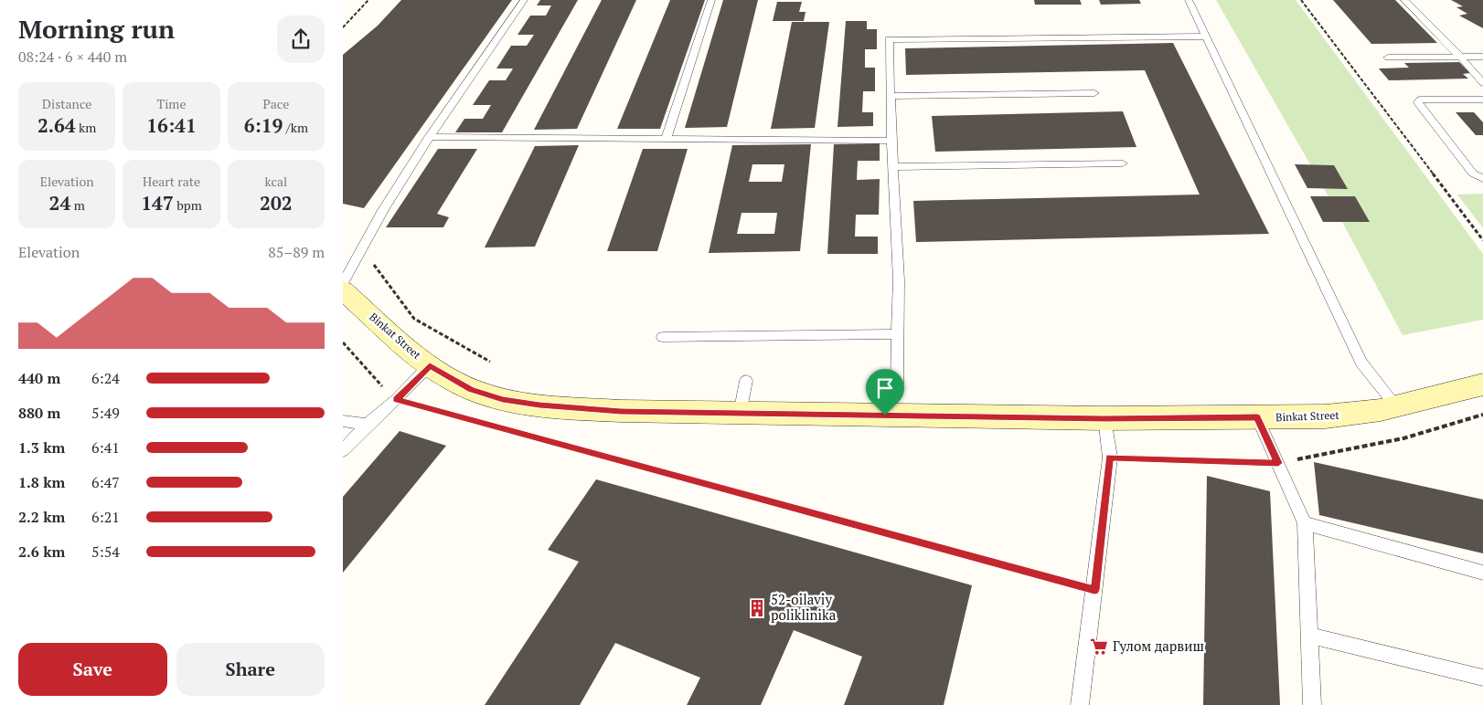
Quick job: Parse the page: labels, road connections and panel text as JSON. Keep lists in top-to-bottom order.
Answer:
{
  "streets": {
    "main road": ["Binkat Street"]
  },
  "places": {
    "building": ["52-oilaviy poliklinika"],
    "supermarket": ["Гулом дарвиш"]
  },
  "page": {
    "heading": ["Morning run", "08:24 · 6 × 440 m"],
    "stats": [
      ["Distance", "2.64 km"],
      ["Time", "16:41"],
      ["Pace", "6:19 /km"],
      ["Elevation", "24 m"],
      ["Heart rate", "147 bpm"],
      ["kcal", "202"]
    ],
    "chart": ["Elevation", "85–89 m"],
    "list": [
      {
        "name": "440 m",
        "note": "6:24"
      },
      {
        "name": "880 m",
        "note": "5:49"
      },
      {
        "name": "1.3 km",
        "note": "6:41"
      },
      {
        "name": "1.8 km",
        "note": "6:47"
      },
      {
        "name": "2.2 km",
        "note": "6:21"
      },
      {
        "name": "2.6 km",
        "note": "5:54"
      }
    ],
    "buttons": ["Save", "Share"]
  }
}
